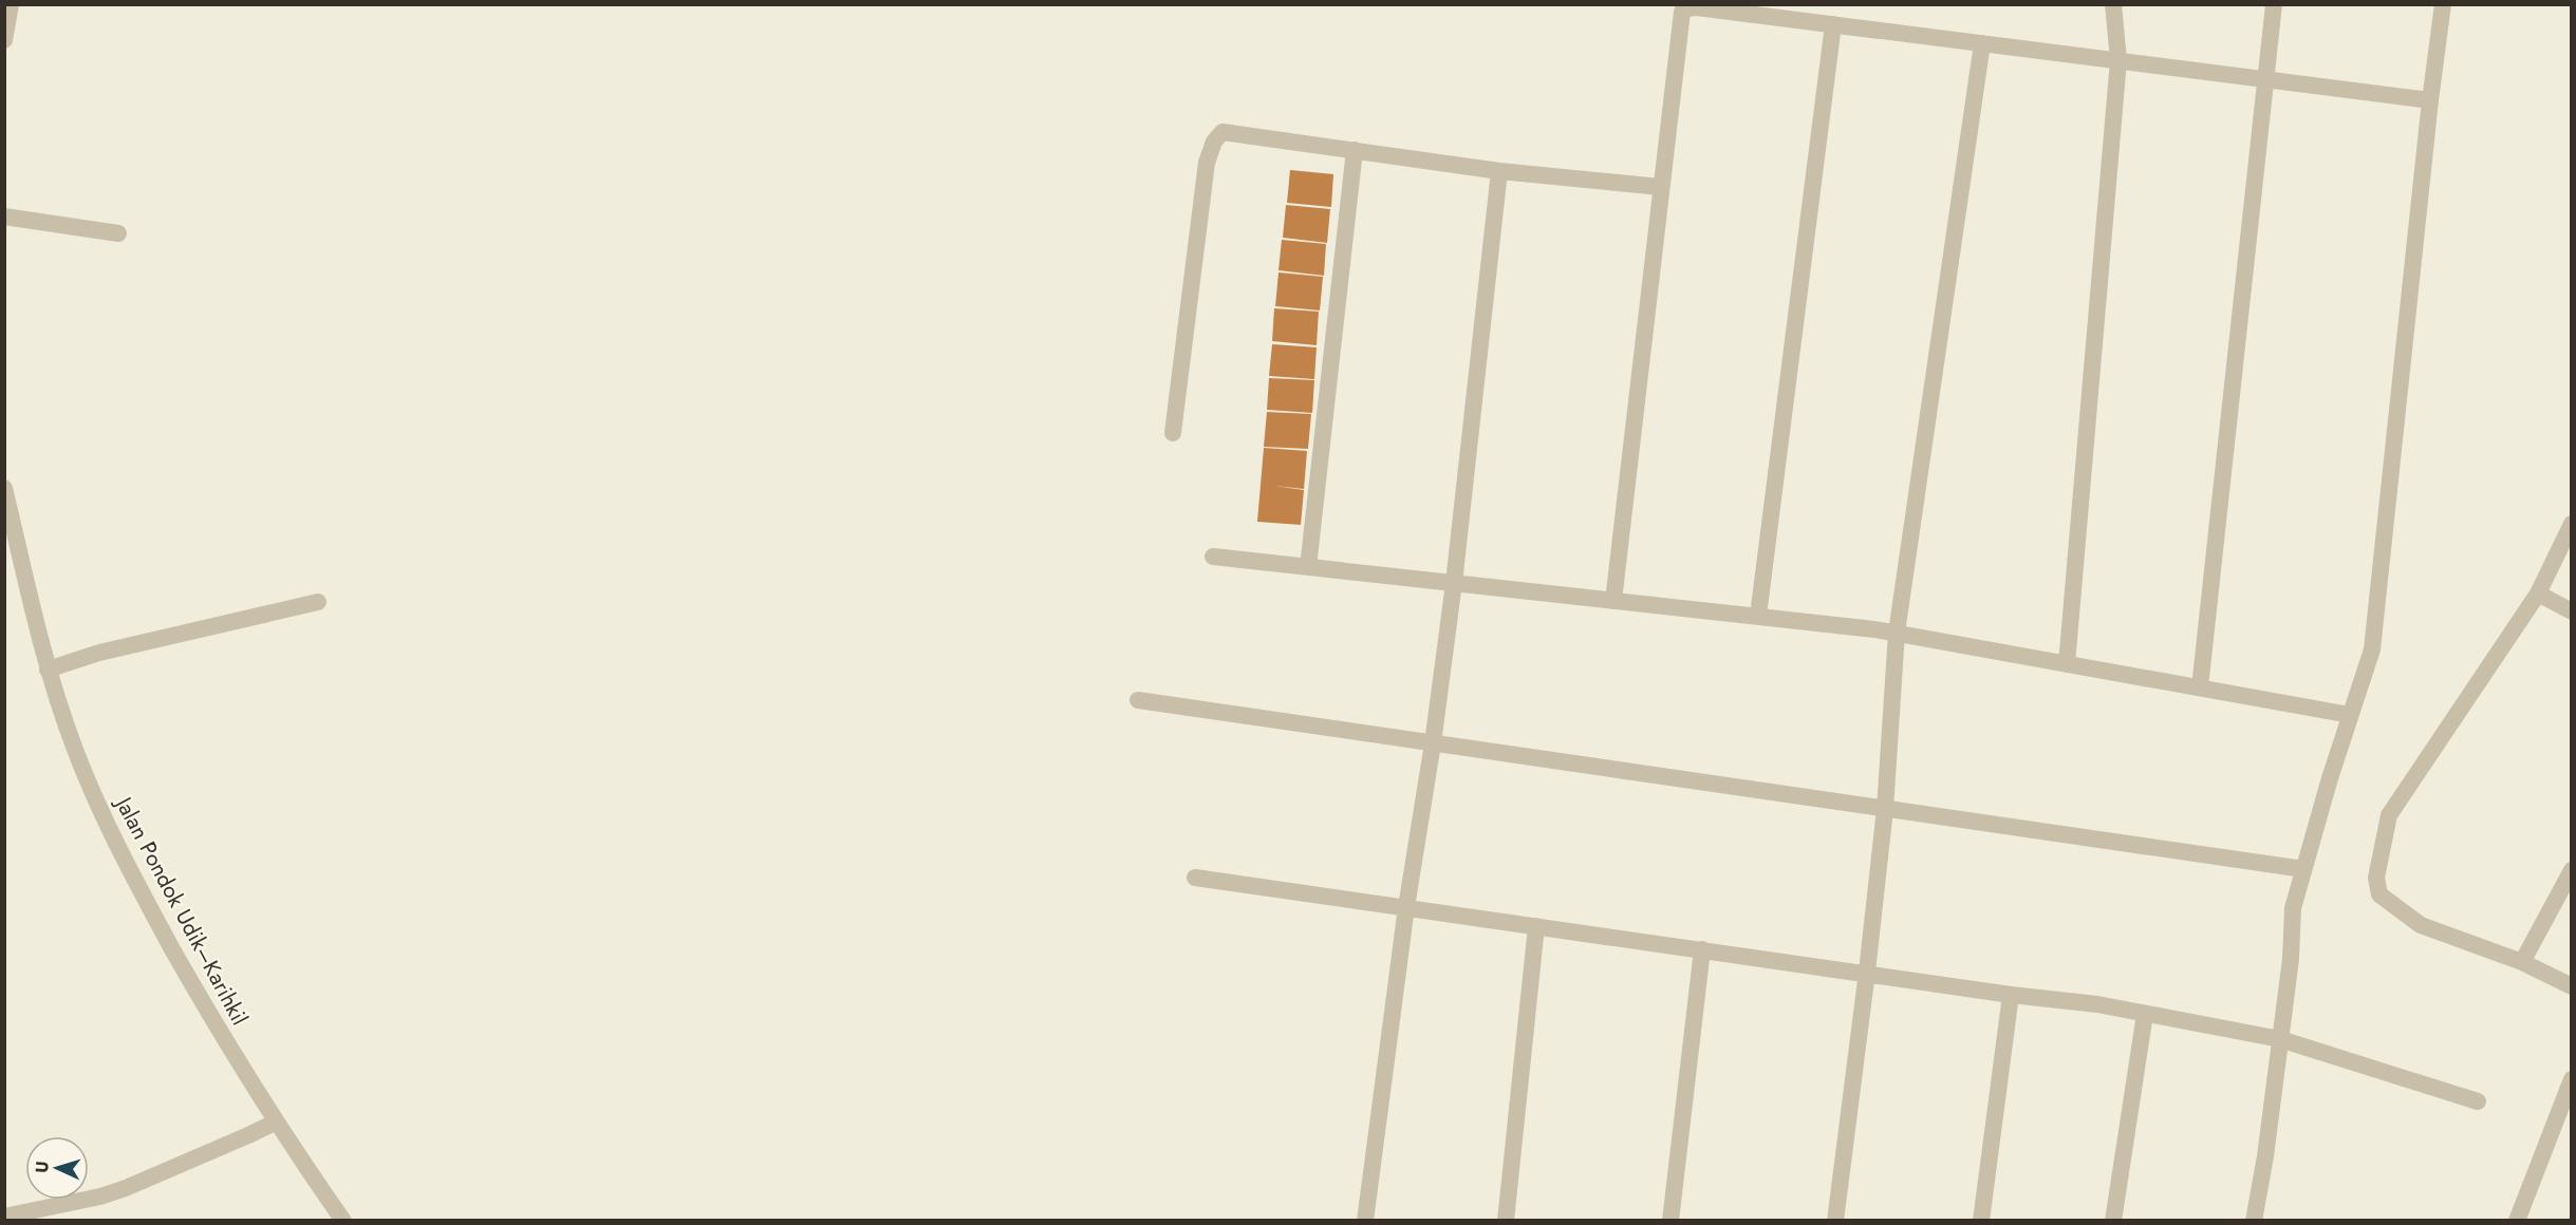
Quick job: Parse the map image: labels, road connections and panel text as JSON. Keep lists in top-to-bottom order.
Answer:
{
  "streets": {
    "street": ["Jalan Pondok Udik–Karihkil"]
  },
  "north": "left"
}
